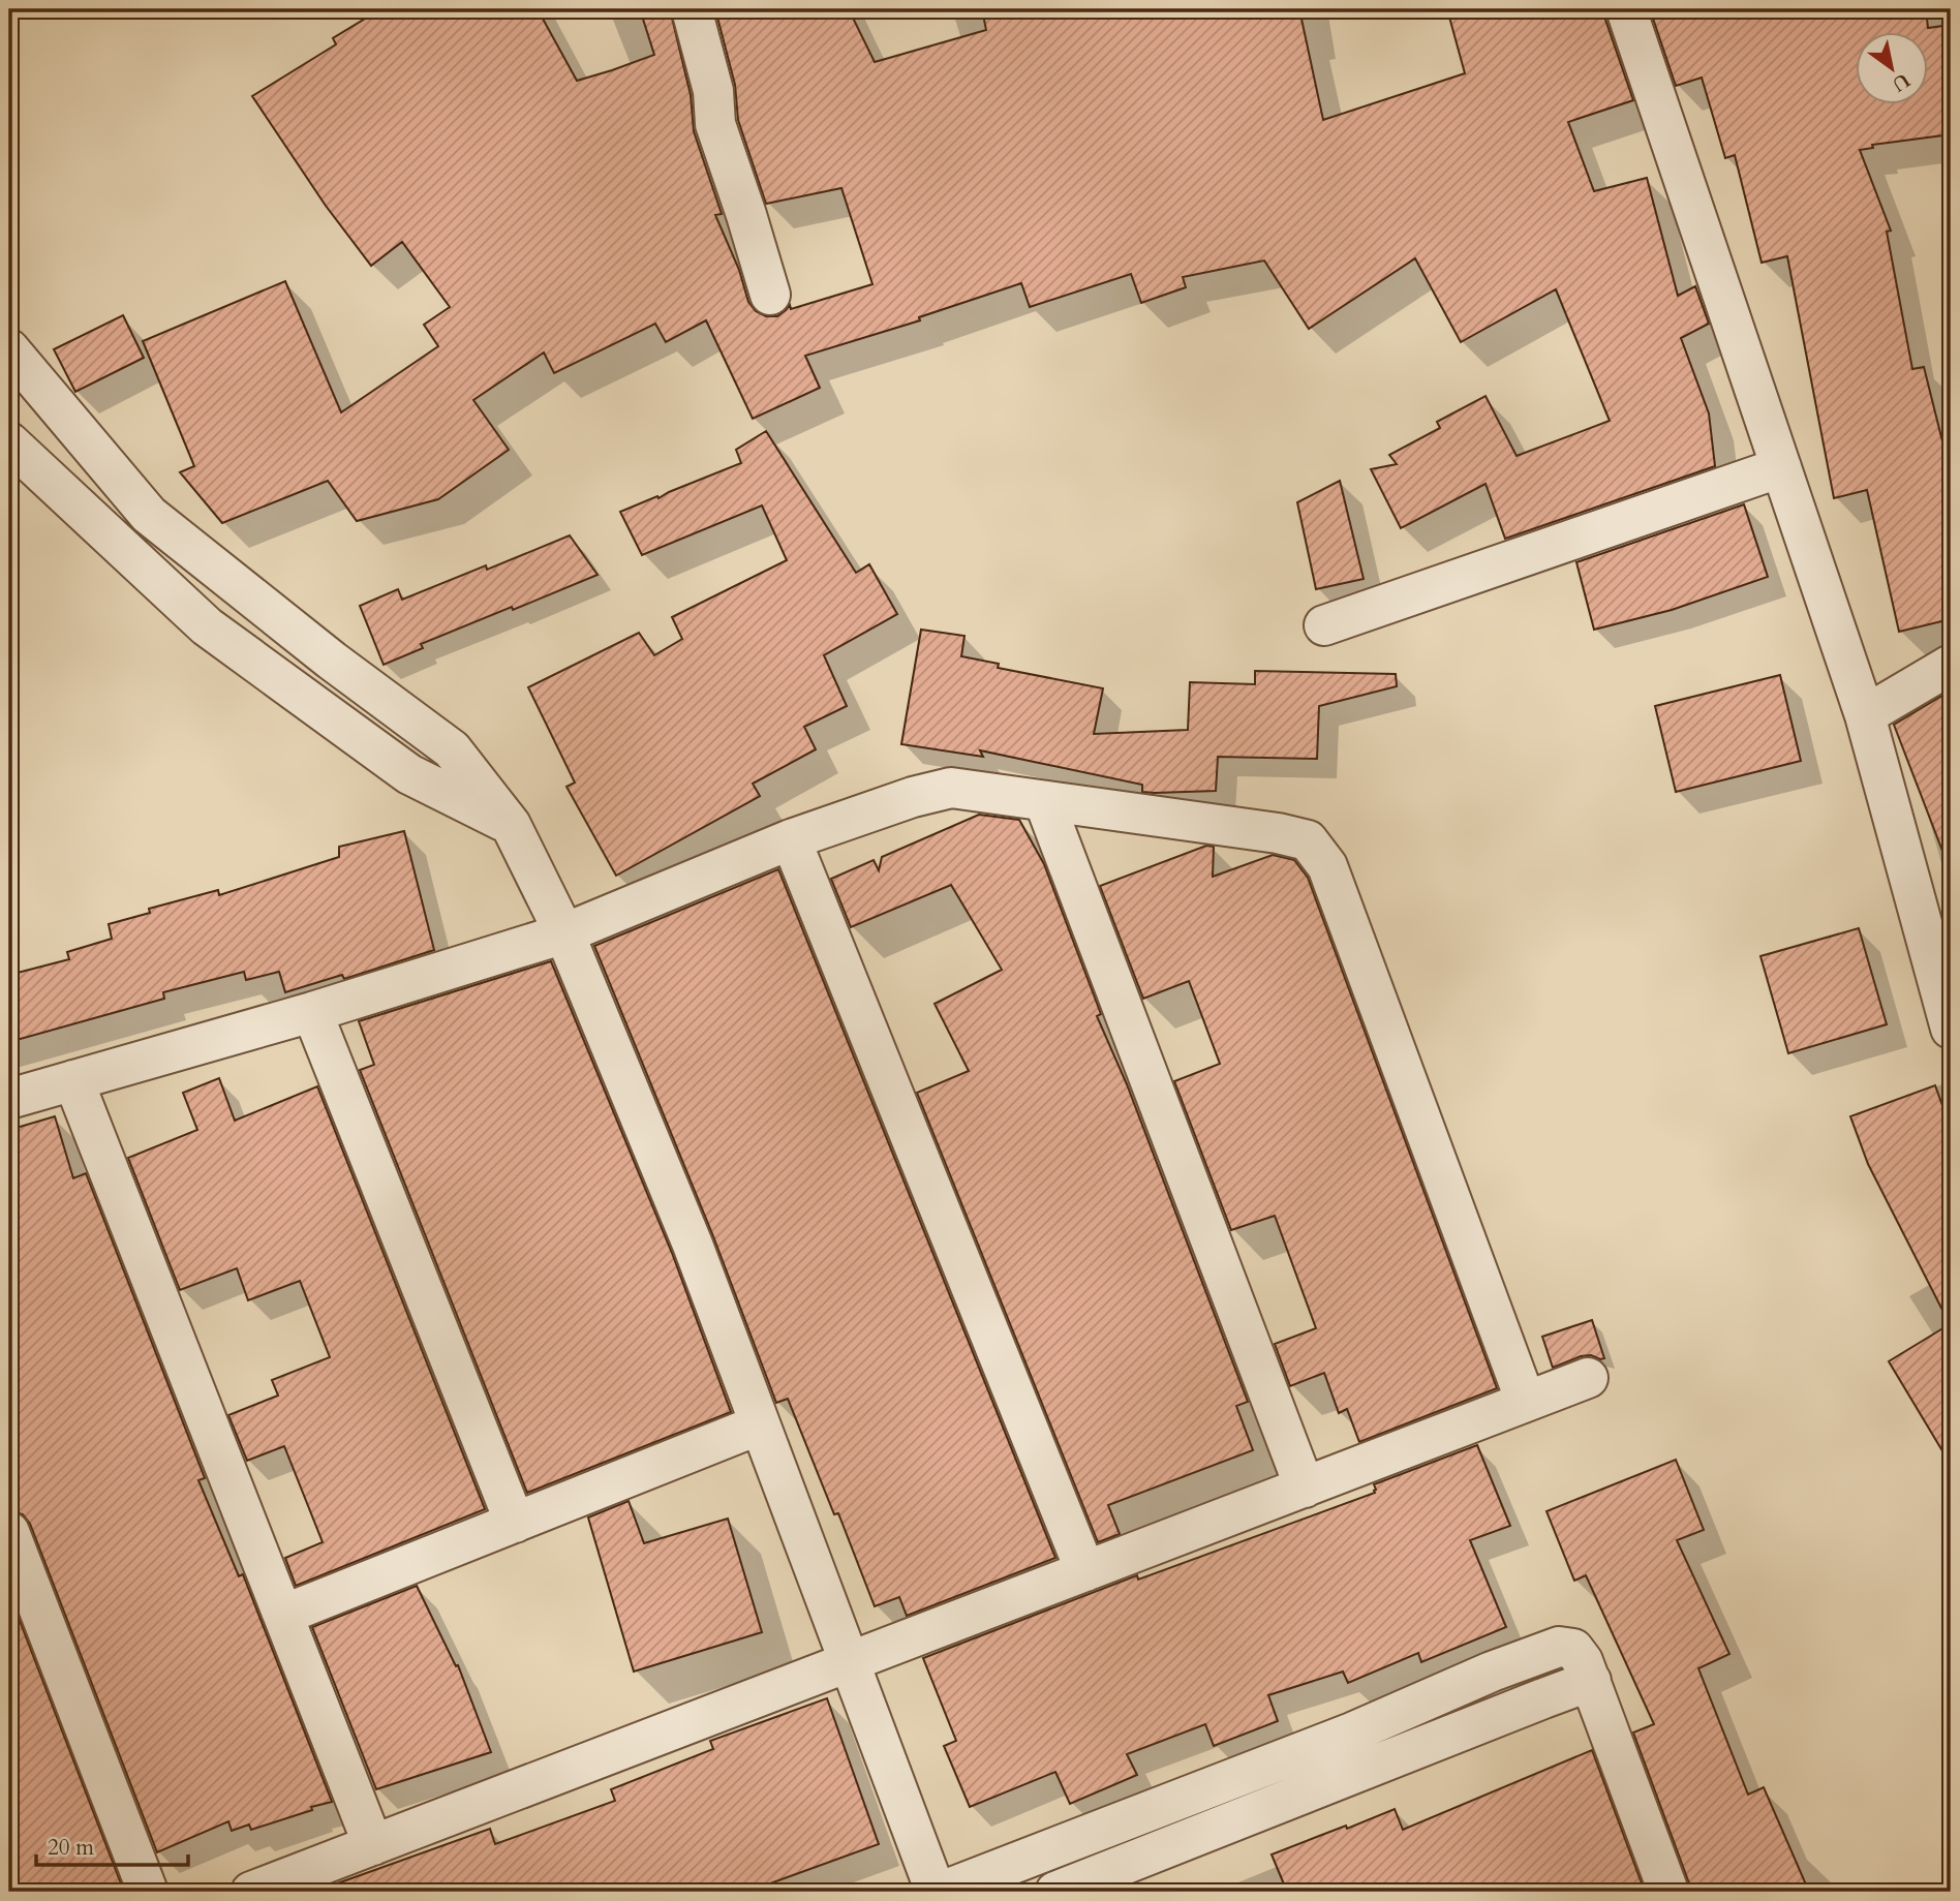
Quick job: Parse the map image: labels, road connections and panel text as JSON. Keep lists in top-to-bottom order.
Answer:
{
  "scale_bar": "20 m",
  "north": "bottom right"
}
